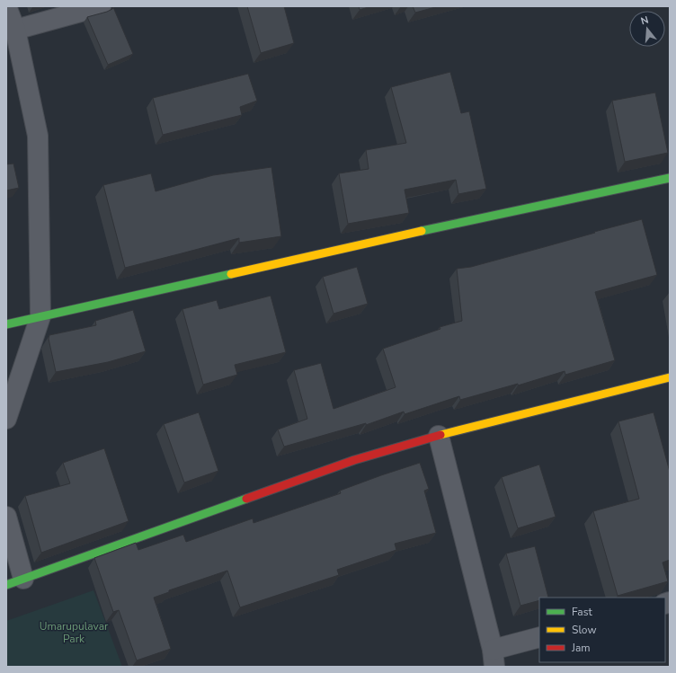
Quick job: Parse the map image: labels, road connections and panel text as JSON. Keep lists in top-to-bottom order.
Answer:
{
  "parks": ["Umarupulavar Park"],
  "legend": ["Fast", "Slow", "Jam"],
  "north": "top"
}
